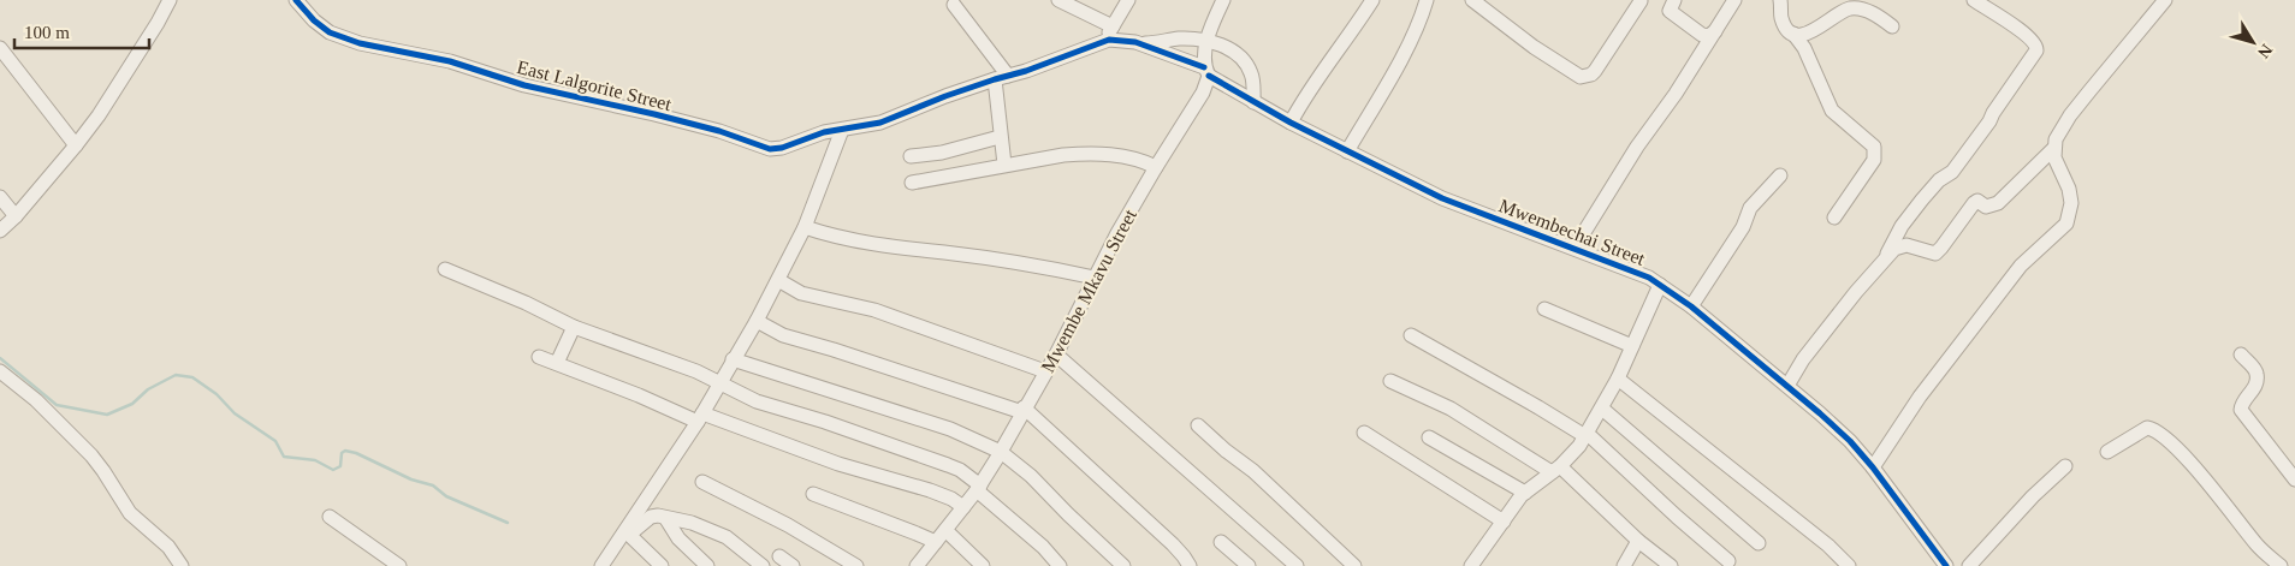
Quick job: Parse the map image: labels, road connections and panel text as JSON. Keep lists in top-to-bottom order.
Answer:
{
  "streets": {
    "street": ["East Lalgorite Street", "Mwembechai Street", "Mwembe Mkavu Street"]
  },
  "crossings": [
    ["East Lalgorite Street", "Mwembechai Street"],
    ["East Lalgorite Street", "Mwembe Mkavu Street"],
    ["Mwembechai Street", "Mwembe Mkavu Street"]
  ],
  "scale_bar": "100 m",
  "north": "bottom right"
}
